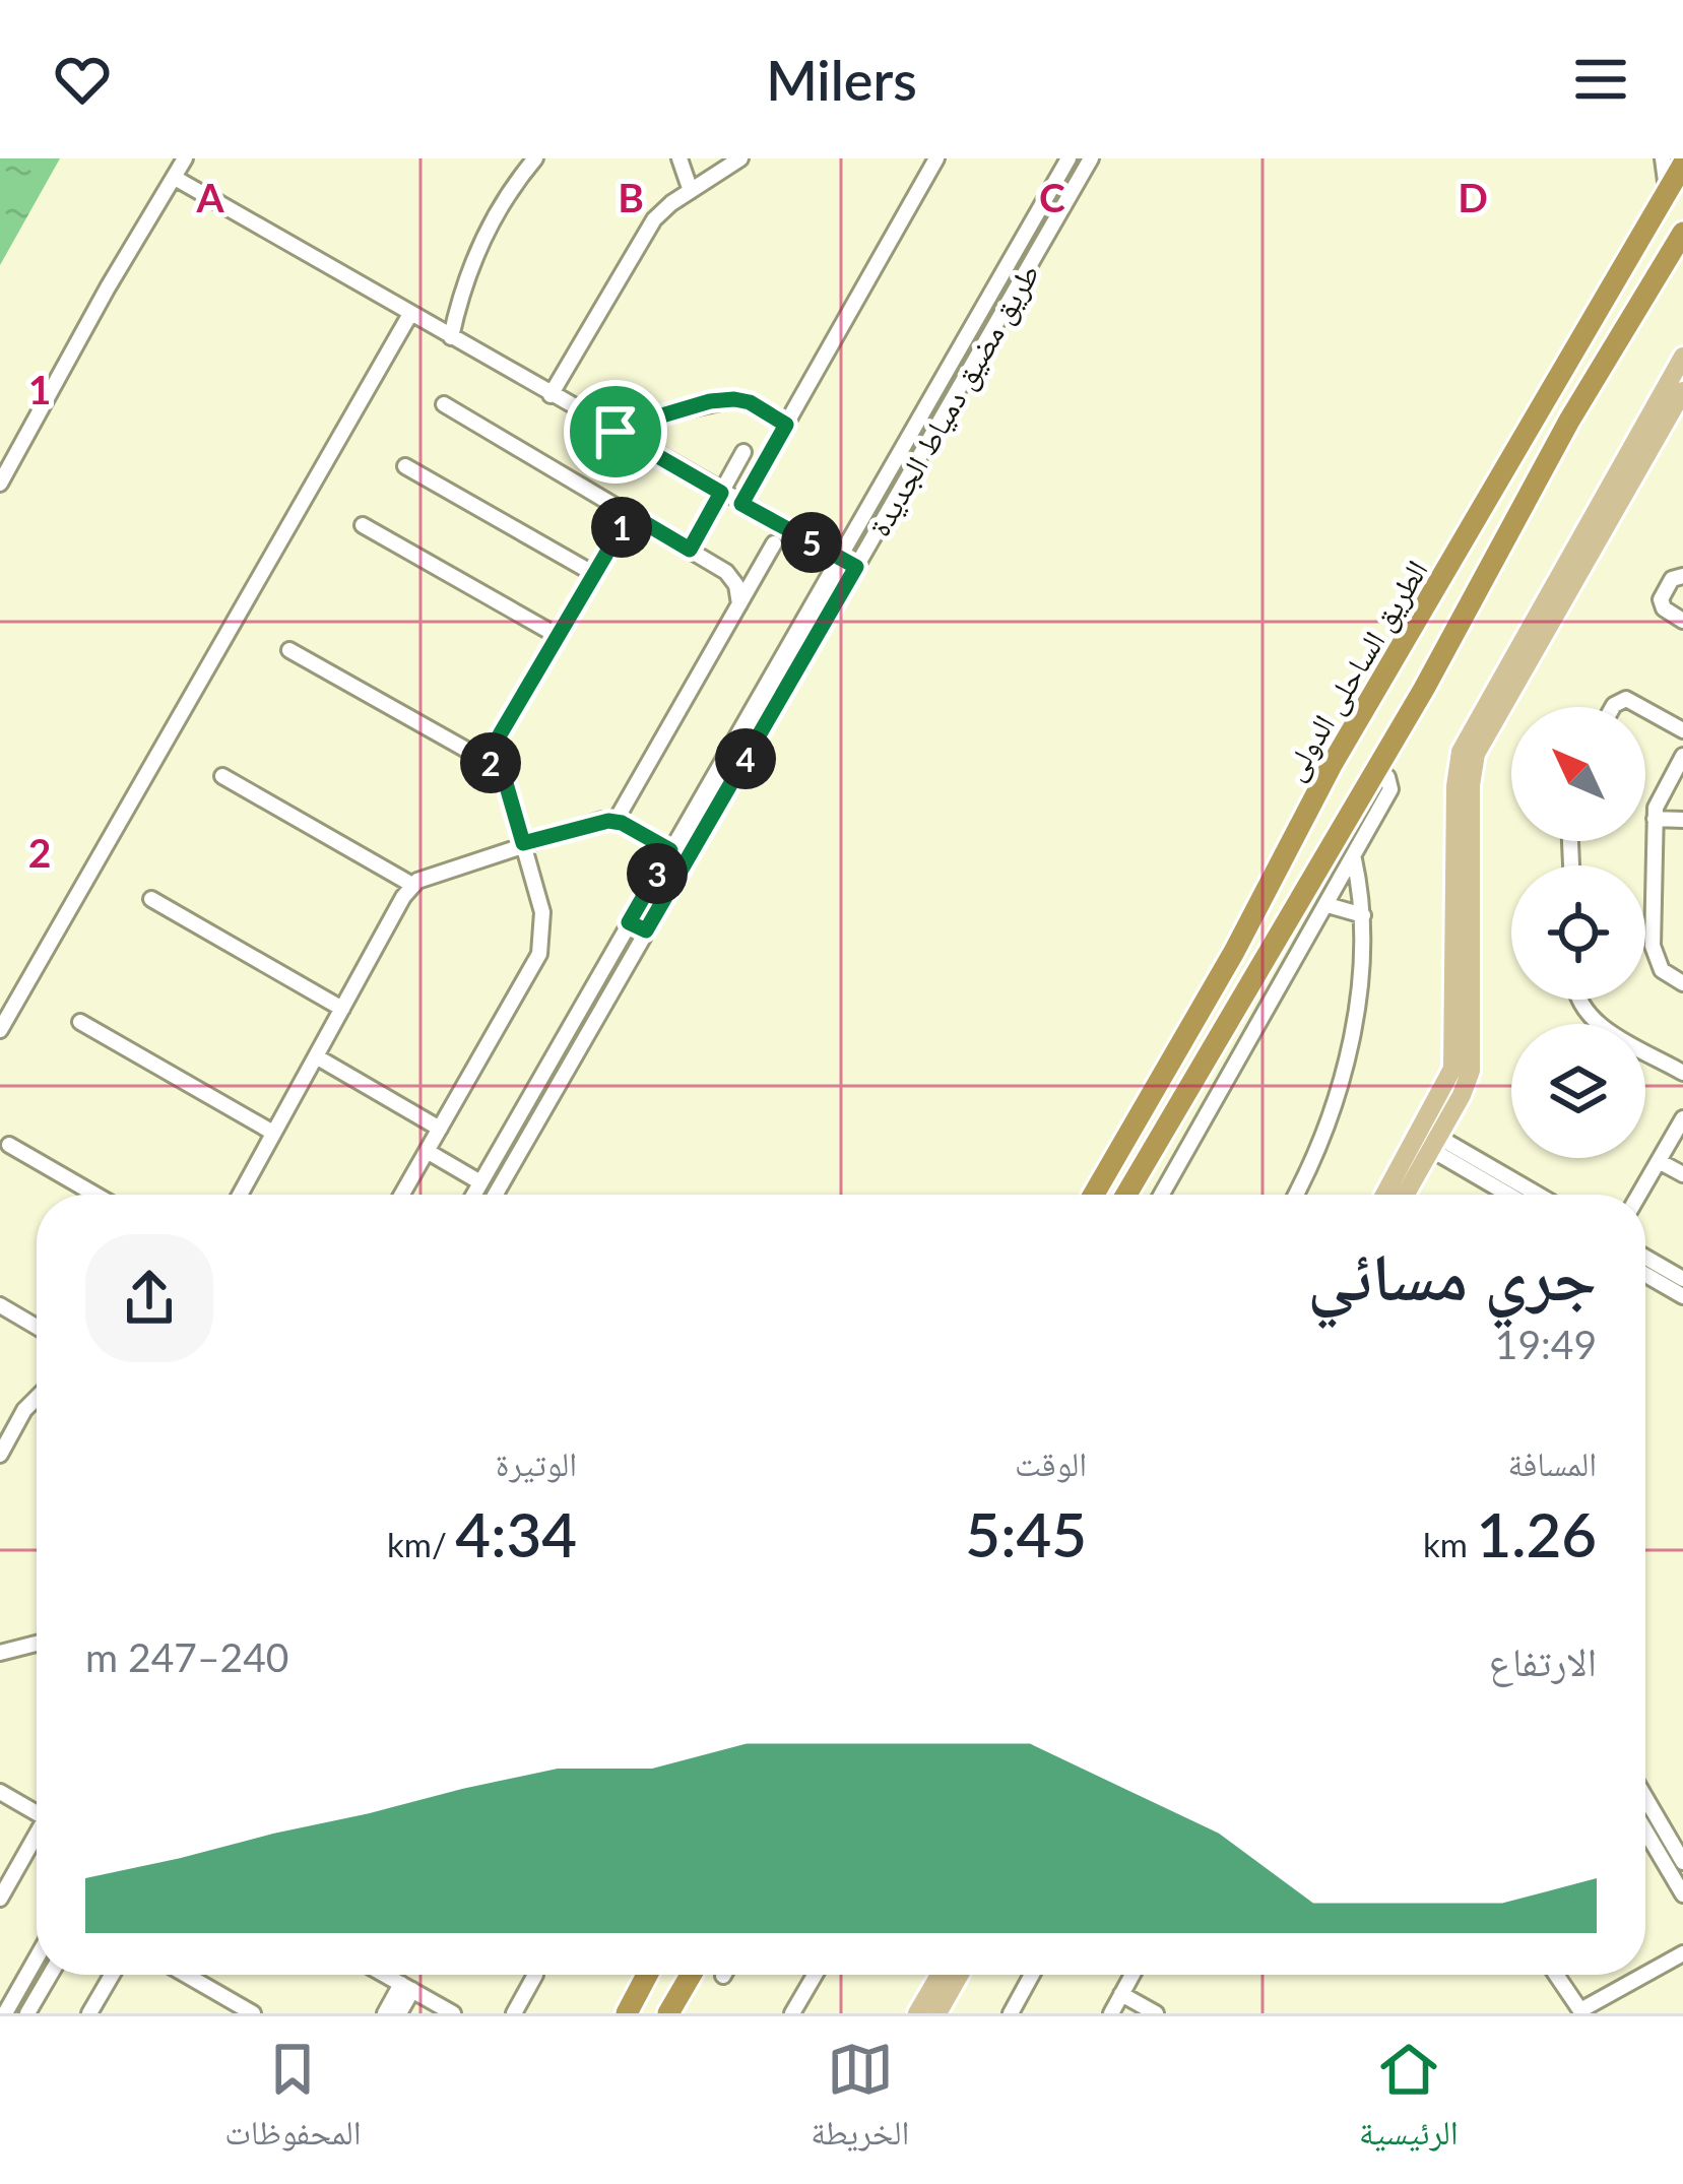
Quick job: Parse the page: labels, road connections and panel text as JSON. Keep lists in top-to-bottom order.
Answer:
{
  "streets": {
    "highway": ["الطريق الساحلى الدولى"],
    "street": ["طريق مضيق دمياط الجديدة"]
  },
  "north": "top left",
  "page": {
    "header": "Milers",
    "pins": [
      "1",
      "5",
      "4",
      "2",
      "3"
    ],
    "heading": ["جري مسائي", "19:49"],
    "stats": [
      ["المسافة", "1.26 km"],
      ["الوقت", "5:45"],
      ["الوتيرة", "4:34 /km"]
    ],
    "chart": ["الارتفاع", "240–247 m"],
    "tabs": ["الرئيسية", "الخريطة", "المحفوظات"]
  },
  "grid": {
    "columns": [
      "A",
      "B",
      "C",
      "D"
    ],
    "rows": ["1", "2"]
  }
}
